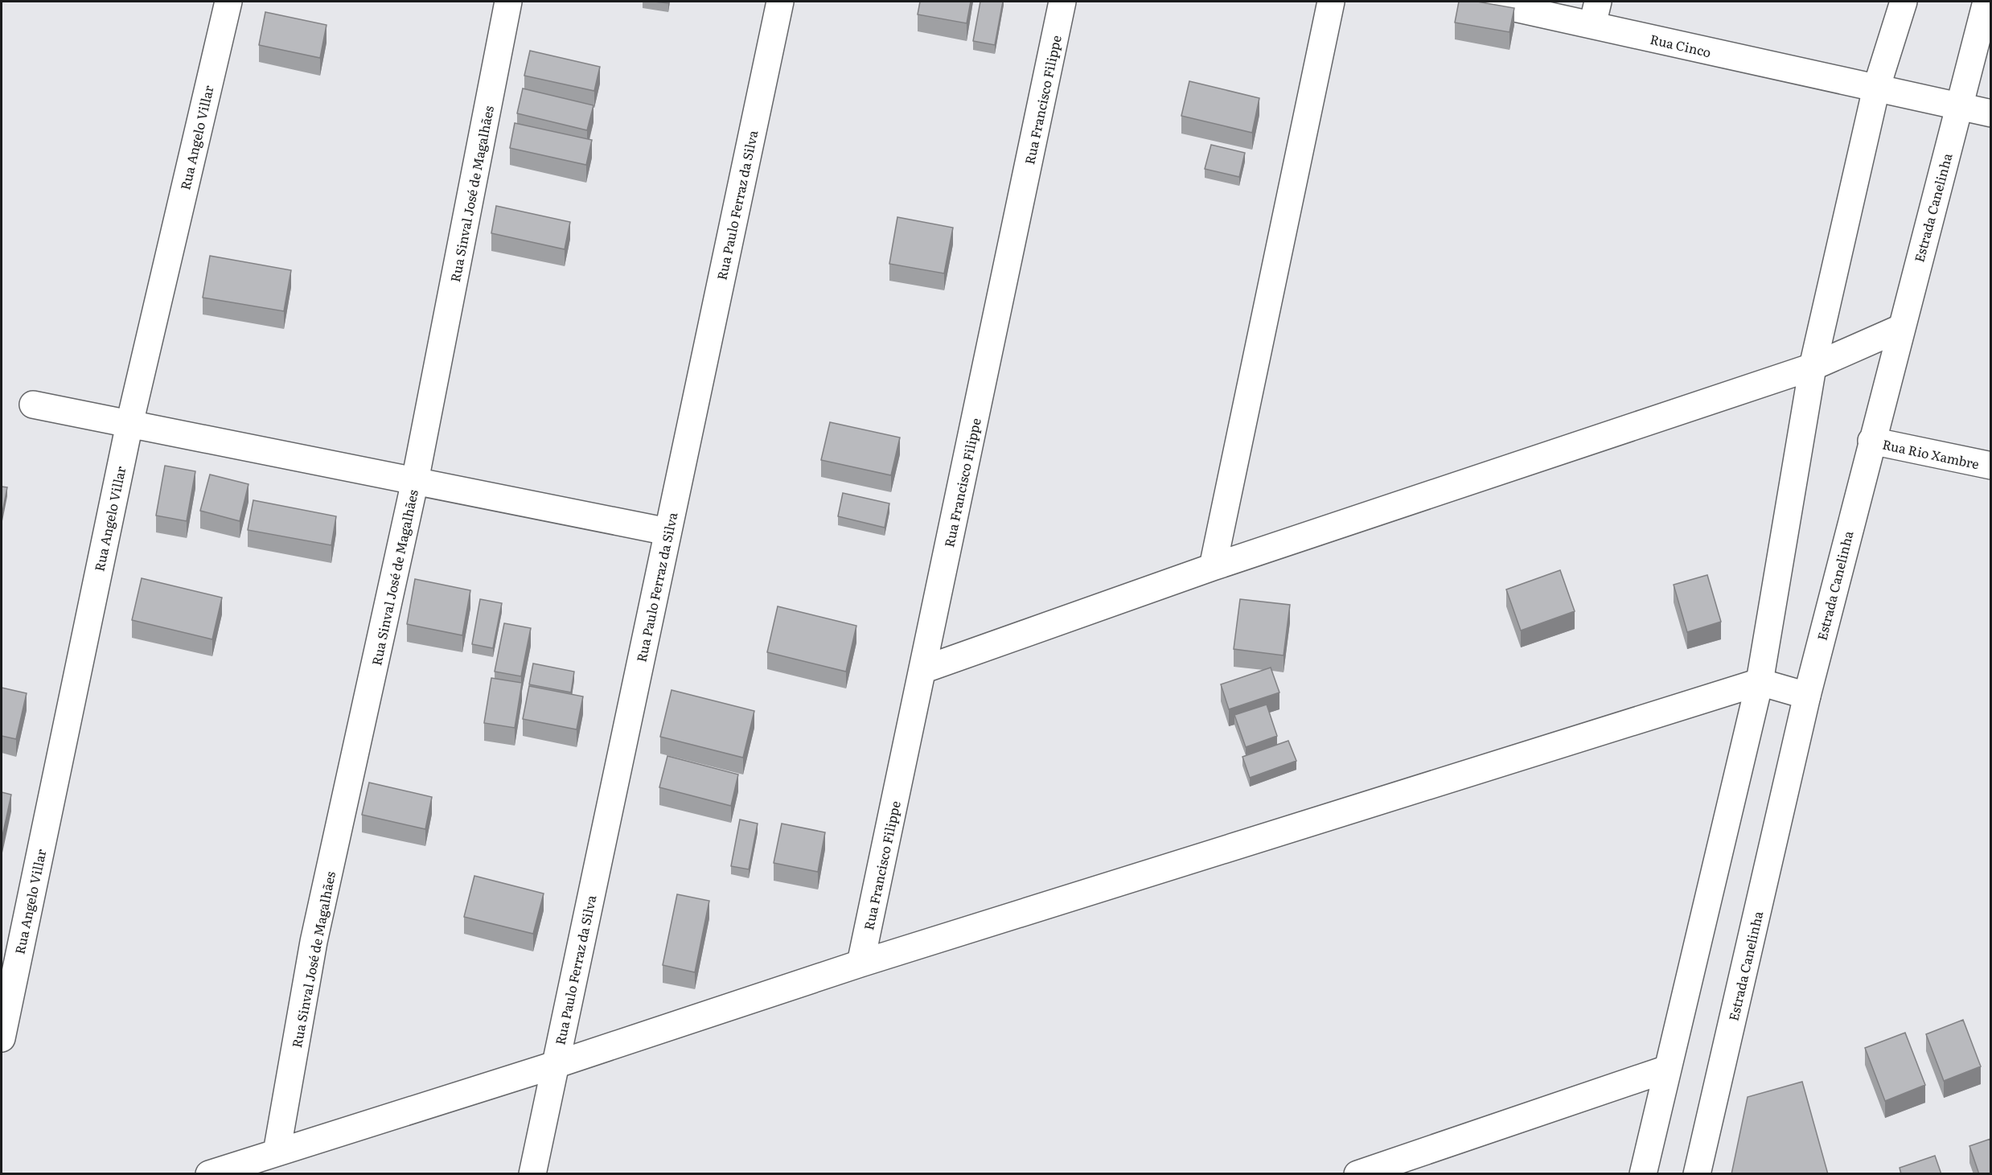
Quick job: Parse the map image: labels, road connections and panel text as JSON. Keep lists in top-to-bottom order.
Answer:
{
  "streets": {
    "street": [
      "Rua Cinco",
      "Rua Francisco Filippe",
      "Rua Angelo Villar",
      "Rua Sinval José de Magalhães",
      "Rua Paulo Ferraz da Silva",
      "Estrada Canelinha",
      "Rua Rio Xambre"
    ]
  },
  "crossings": [
    ["Rua Cinco", "Estrada Canelinha"],
    ["Estrada Canelinha", "Rua Rio Xambre"]
  ]
}
